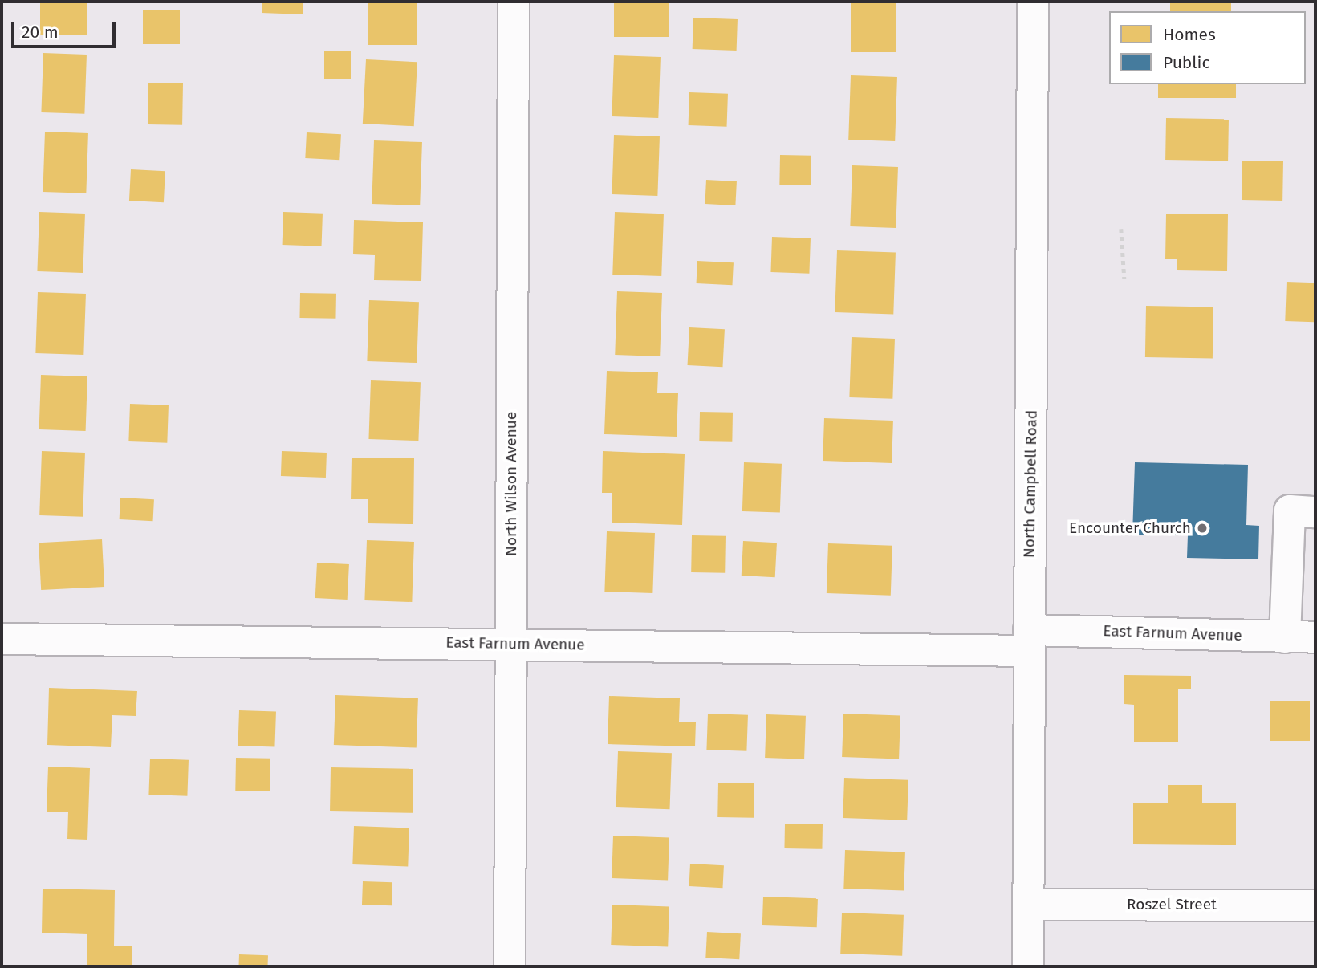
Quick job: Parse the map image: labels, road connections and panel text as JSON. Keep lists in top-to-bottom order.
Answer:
{
  "streets": {
    "street": [
      "North Wilson Avenue",
      "North Campbell Road",
      "East Farnum Avenue",
      "Roszel Street"
    ]
  },
  "crossings": [
    ["North Wilson Avenue", "East Farnum Avenue"],
    ["North Campbell Road", "East Farnum Avenue"],
    ["North Campbell Road", "Roszel Street"]
  ],
  "places": ["Encounter Church"],
  "legend": ["Homes", "Public"],
  "scale_bar": "20 m"
}
